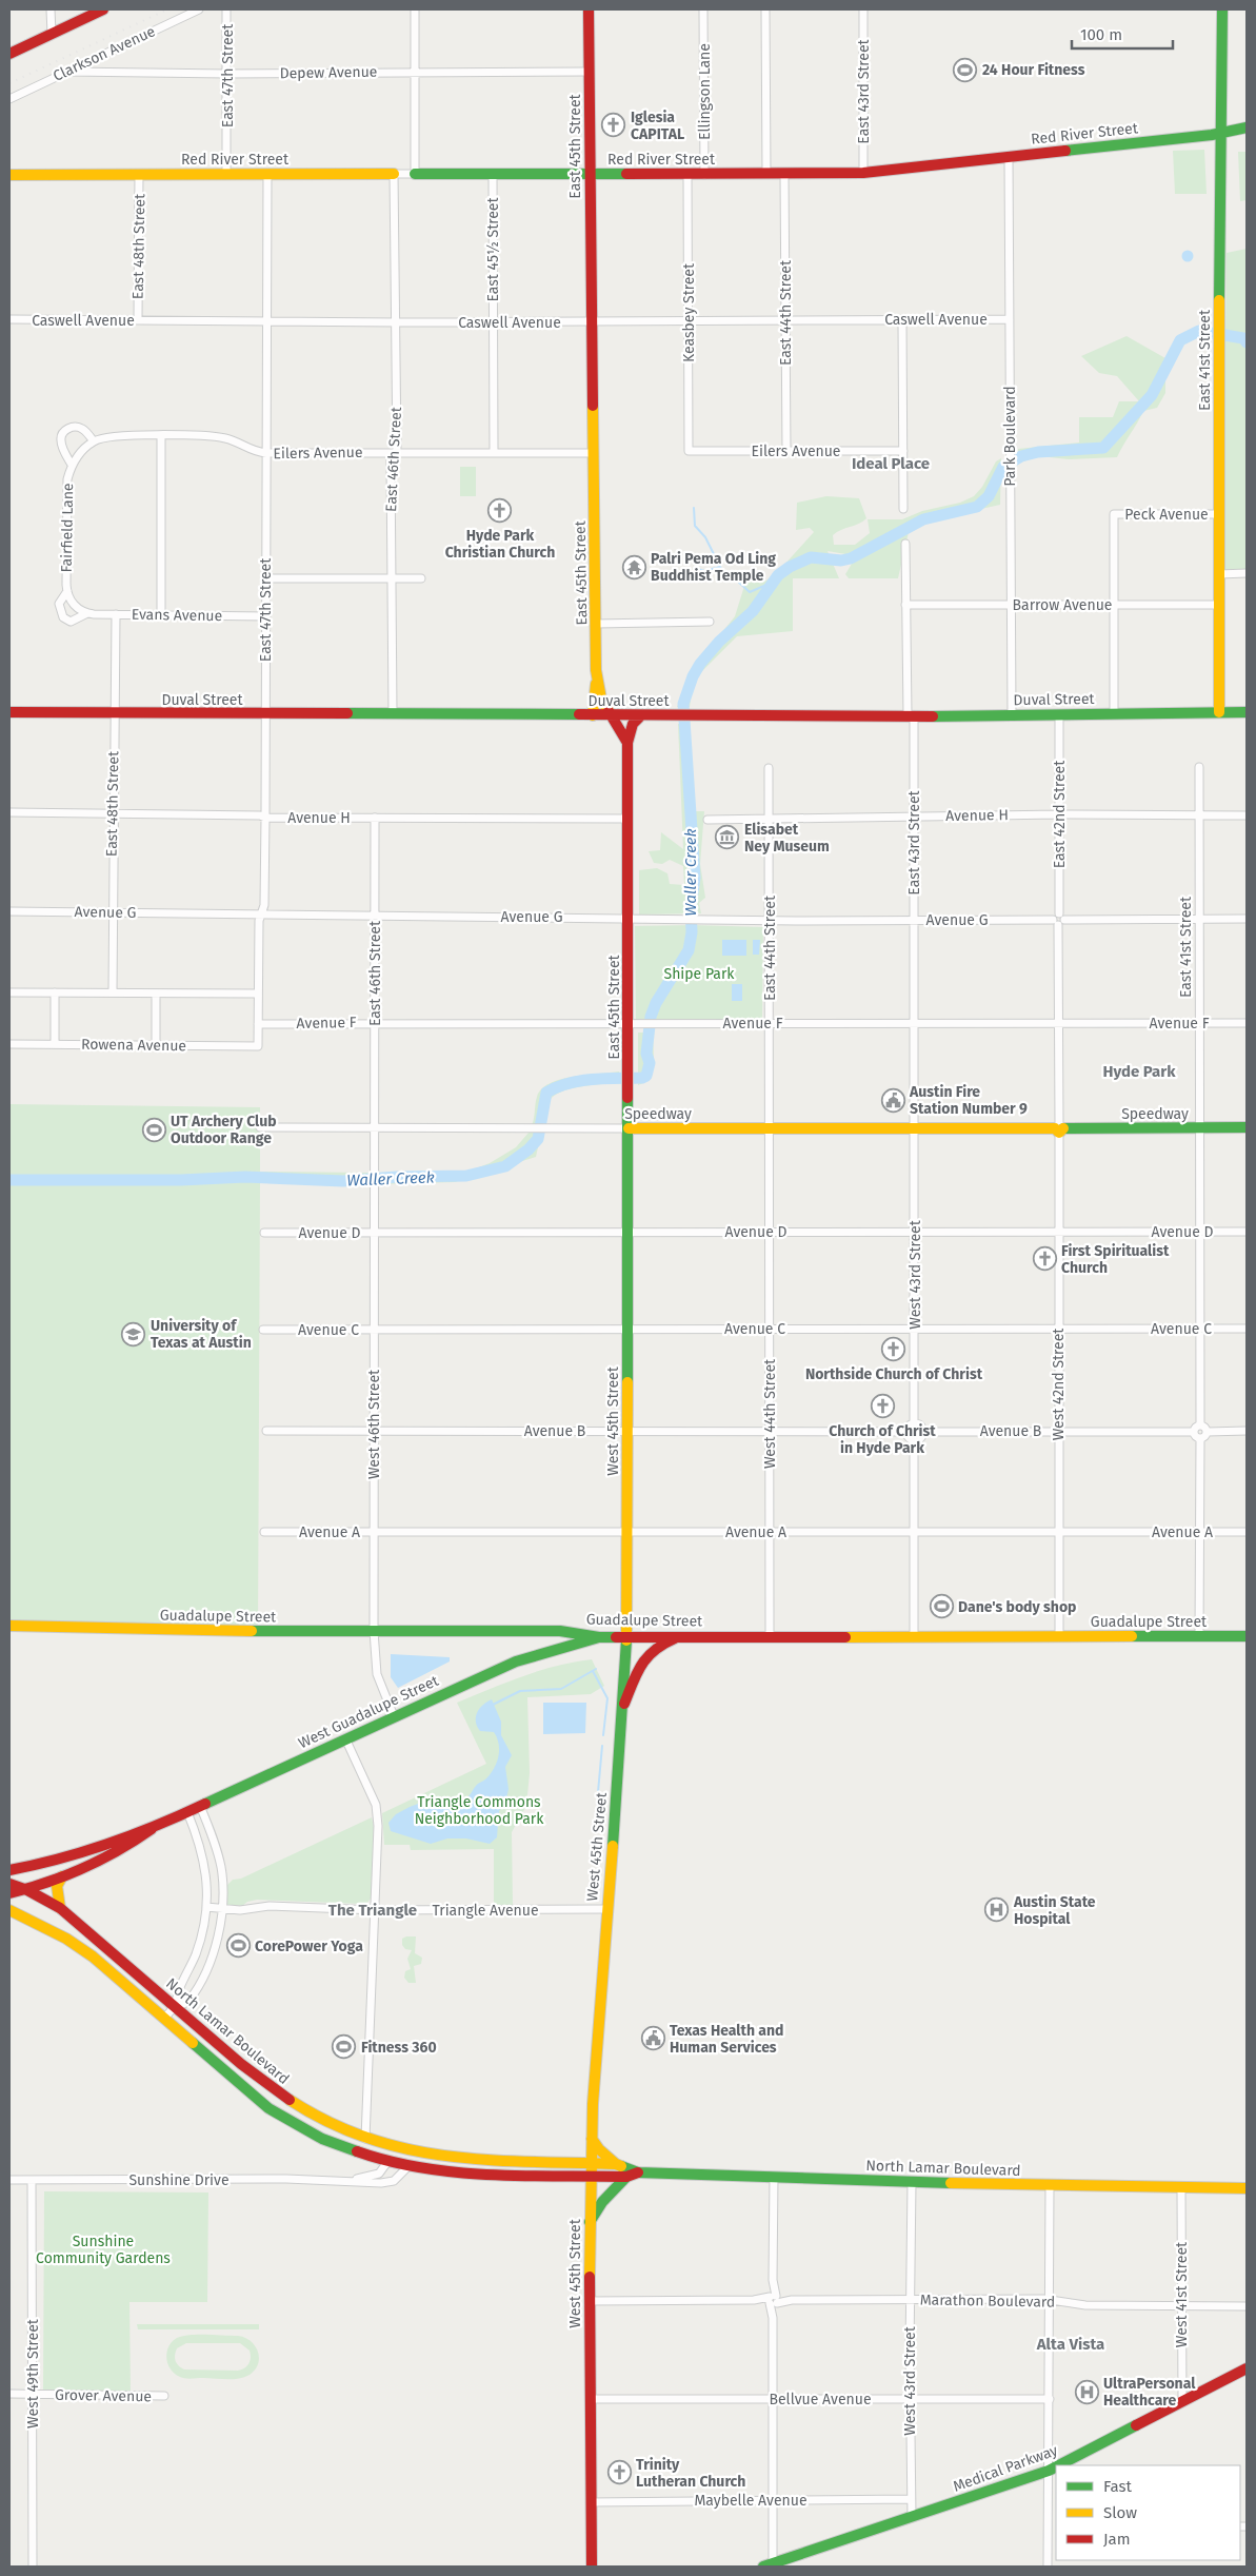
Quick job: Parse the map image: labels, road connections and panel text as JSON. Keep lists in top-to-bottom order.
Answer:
{
  "streets": {
    "main road": [
      "Red River Street",
      "East 45th Street",
      "East 41st Street",
      "Duval Street",
      "Speedway",
      "West 45th Street",
      "Guadalupe Street",
      "West Guadalupe Street",
      "North Lamar Boulevard",
      "Medical Parkway"
    ],
    "street": [
      "Clarkson Avenue",
      "Depew Avenue",
      "East 47th Street",
      "Ellingson Lane",
      "East 43rd Street",
      "East 48th Street",
      "East 45½ Street",
      "Keasbey Street",
      "East 44th Street",
      "Caswell Avenue",
      "Park Boulevard",
      "Eilers Avenue",
      "East 46th Street",
      "Peck Avenue",
      "Fairfield Lane",
      "Barrow Avenue",
      "Evans Avenue",
      "East 42nd Street",
      "Avenue H",
      "Avenue G",
      "Avenue F",
      "Rowena Avenue",
      "Avenue D",
      "West 43rd Street",
      "Avenue C",
      "West 42nd Street",
      "West 44th Street",
      "West 46th Street",
      "Avenue B",
      "Avenue A",
      "Triangle Avenue",
      "Sunshine Drive",
      "West 41st Street",
      "Marathon Boulevard",
      "West 49th Street",
      "Grover Avenue",
      "Bellvue Avenue",
      "Maybelle Avenue"
    ]
  },
  "crossings": [
    ["Clarkson Avenue", "Depew Avenue"],
    ["Depew Avenue", "East 47th Street"],
    ["Depew Avenue", "East 45th Street"],
    ["East 47th Street", "Red River Street"],
    ["East 47th Street", "Caswell Avenue"],
    ["East 47th Street", "Eilers Avenue"],
    ["East 47th Street", "Evans Avenue"],
    ["East 47th Street", "Duval Street"],
    ["East 47th Street", "Avenue H"],
    ["East 47th Street", "Avenue G"],
    ["East 47th Street", "Avenue F"],
    ["East 47th Street", "Rowena Avenue"],
    ["Ellingson Lane", "Red River Street"],
    ["East 43rd Street", "Red River Street"],
    ["East 43rd Street", "Barrow Avenue"],
    ["East 43rd Street", "Duval Street"],
    ["East 43rd Street", "Avenue H"],
    ["East 43rd Street", "Avenue G"],
    ["East 43rd Street", "Avenue F"],
    ["East 43rd Street", "Speedway"],
    ["East 43rd Street", "West 43rd Street"],
    ["Red River Street", "East 45th Street"],
    ["Red River Street", "East 48th Street"],
    ["Red River Street", "East 45½ Street"],
    ["Red River Street", "Keasbey Street"],
    ["Red River Street", "East 44th Street"],
    ["Red River Street", "East 41st Street"],
    ["Red River Street", "Park Boulevard"],
    ["Red River Street", "East 46th Street"],
    ["East 45th Street", "Caswell Avenue"],
    ["East 45th Street", "Eilers Avenue"],
    ["East 45th Street", "Duval Street"],
    ["East 45th Street", "Avenue H"],
    ["East 45th Street", "Avenue G"],
    ["East 45th Street", "Avenue F"],
    ["East 45th Street", "Speedway"],
    ["East 45th Street", "West 45th Street"],
    ["East 48th Street", "Caswell Avenue"],
    ["East 48th Street", "Evans Avenue"],
    ["East 48th Street", "Duval Street"],
    ["East 48th Street", "Avenue H"],
    ["East 48th Street", "Avenue G"],
    ["East 45½ Street", "Caswell Avenue"],
    ["East 45½ Street", "Eilers Avenue"],
    ["Keasbey Street", "Caswell Avenue"],
    ["Keasbey Street", "Eilers Avenue"],
    ["East 44th Street", "Caswell Avenue"],
    ["East 44th Street", "Eilers Avenue"],
    ["East 44th Street", "Avenue H"],
    ["East 44th Street", "Avenue G"],
    ["East 44th Street", "Avenue F"],
    ["East 44th Street", "Speedway"],
    ["East 44th Street", "West 44th Street"],
    ["Caswell Avenue", "Park Boulevard"],
    ["Caswell Avenue", "East 46th Street"],
    ["East 41st Street", "Peck Avenue"],
    ["East 41st Street", "Barrow Avenue"],
    ["East 41st Street", "Duval Street"],
    ["East 41st Street", "Avenue H"],
    ["East 41st Street", "Avenue G"],
    ["East 41st Street", "Avenue F"],
    ["East 41st Street", "Speedway"],
    ["Park Boulevard", "Barrow Avenue"],
    ["Park Boulevard", "Duval Street"],
    ["Eilers Avenue", "East 46th Street"],
    ["Eilers Avenue", "Fairfield Lane"],
    ["East 46th Street", "Duval Street"],
    ["East 46th Street", "Avenue H"],
    ["East 46th Street", "Avenue G"],
    ["East 46th Street", "Avenue F"],
    ["East 46th Street", "Speedway"],
    ["East 46th Street", "West 46th Street"],
    ["Peck Avenue", "Barrow Avenue"],
    ["Fairfield Lane", "Evans Avenue"],
    ["Duval Street", "East 42nd Street"],
    ["East 42nd Street", "Avenue H"],
    ["East 42nd Street", "Avenue G"],
    ["East 42nd Street", "Avenue F"],
    ["East 42nd Street", "Speedway"],
    ["East 42nd Street", "West 42nd Street"],
    ["Speedway", "West 43rd Street"],
    ["Speedway", "West 42nd Street"],
    ["Speedway", "West 44th Street"],
    ["Speedway", "West 45th Street"],
    ["Speedway", "West 46th Street"],
    ["Avenue D", "West 43rd Street"],
    ["Avenue D", "West 42nd Street"],
    ["Avenue D", "West 44th Street"],
    ["Avenue D", "West 45th Street"],
    ["Avenue D", "West 46th Street"],
    ["West 43rd Street", "Avenue C"],
    ["West 43rd Street", "Avenue B"],
    ["West 43rd Street", "North Lamar Boulevard"],
    ["West 43rd Street", "Marathon Boulevard"],
    ["West 43rd Street", "Bellvue Avenue"],
    ["West 43rd Street", "Medical Parkway"],
    ["West 43rd Street", "Maybelle Avenue"],
    ["Avenue C", "West 42nd Street"],
    ["Avenue C", "West 44th Street"],
    ["Avenue C", "West 45th Street"],
    ["Avenue C", "West 46th Street"],
    ["West 42nd Street", "Avenue B"],
    ["West 42nd Street", "Avenue A"],
    ["West 42nd Street", "Guadalupe Street"],
    ["West 44th Street", "Avenue B"],
    ["West 44th Street", "Avenue A"],
    ["West 44th Street", "Guadalupe Street"],
    ["West 45th Street", "Avenue B"],
    ["West 45th Street", "Avenue A"],
    ["West 45th Street", "Guadalupe Street"],
    ["West 45th Street", "Triangle Avenue"],
    ["West 45th Street", "North Lamar Boulevard"],
    ["West 45th Street", "Marathon Boulevard"],
    ["West 45th Street", "Bellvue Avenue"],
    ["West 45th Street", "Maybelle Avenue"],
    ["West 46th Street", "Avenue B"],
    ["West 46th Street", "Avenue A"],
    ["West 46th Street", "Guadalupe Street"],
    ["West 46th Street", "West Guadalupe Street"],
    ["Guadalupe Street", "West Guadalupe Street"],
    ["West Guadalupe Street", "North Lamar Boulevard"],
    ["North Lamar Boulevard", "Sunshine Drive"],
    ["North Lamar Boulevard", "West 41st Street"],
    ["Sunshine Drive", "West 49th Street"],
    ["West 41st Street", "Marathon Boulevard"],
    ["West 41st Street", "Medical Parkway"],
    ["West 49th Street", "Grover Avenue"]
  ],
  "districts": [
    "Ideal Place",
    "Hyde Park",
    "The Triangle",
    "Alta Vista"
  ],
  "water": ["Waller Creek"],
  "parks": ["Shipe Park", "Triangle Commons Neighborhood Park", "Sunshine Community Gardens"],
  "places": {
    "sports": [
      "24 Hour Fitness",
      "UT Archery Club Outdoor Range",
      "Dane's body shop",
      "CorePower Yoga",
      "Fitness 360"
    ],
    "church": [
      "Iglesia CAPITAL",
      "Hyde Park Christian Church",
      "First Spiritualist Church",
      "Northside Church of Christ",
      "Church of Christ in Hyde Park",
      "Trinity Lutheran Church"
    ],
    "temple": ["Palri Pema Od Ling Buddhist Temple"],
    "museum": ["Elisabet Ney Museum"],
    "public building": ["Austin Fire Station Number 9", "Texas Health and Human Services"],
    "school or university": ["University of Texas at Austin"],
    "hospital": ["Austin State Hospital", "UltraPersonal Healthcare"]
  },
  "legend": ["Fast", "Slow", "Jam"],
  "scale_bar": "100 m"
}
